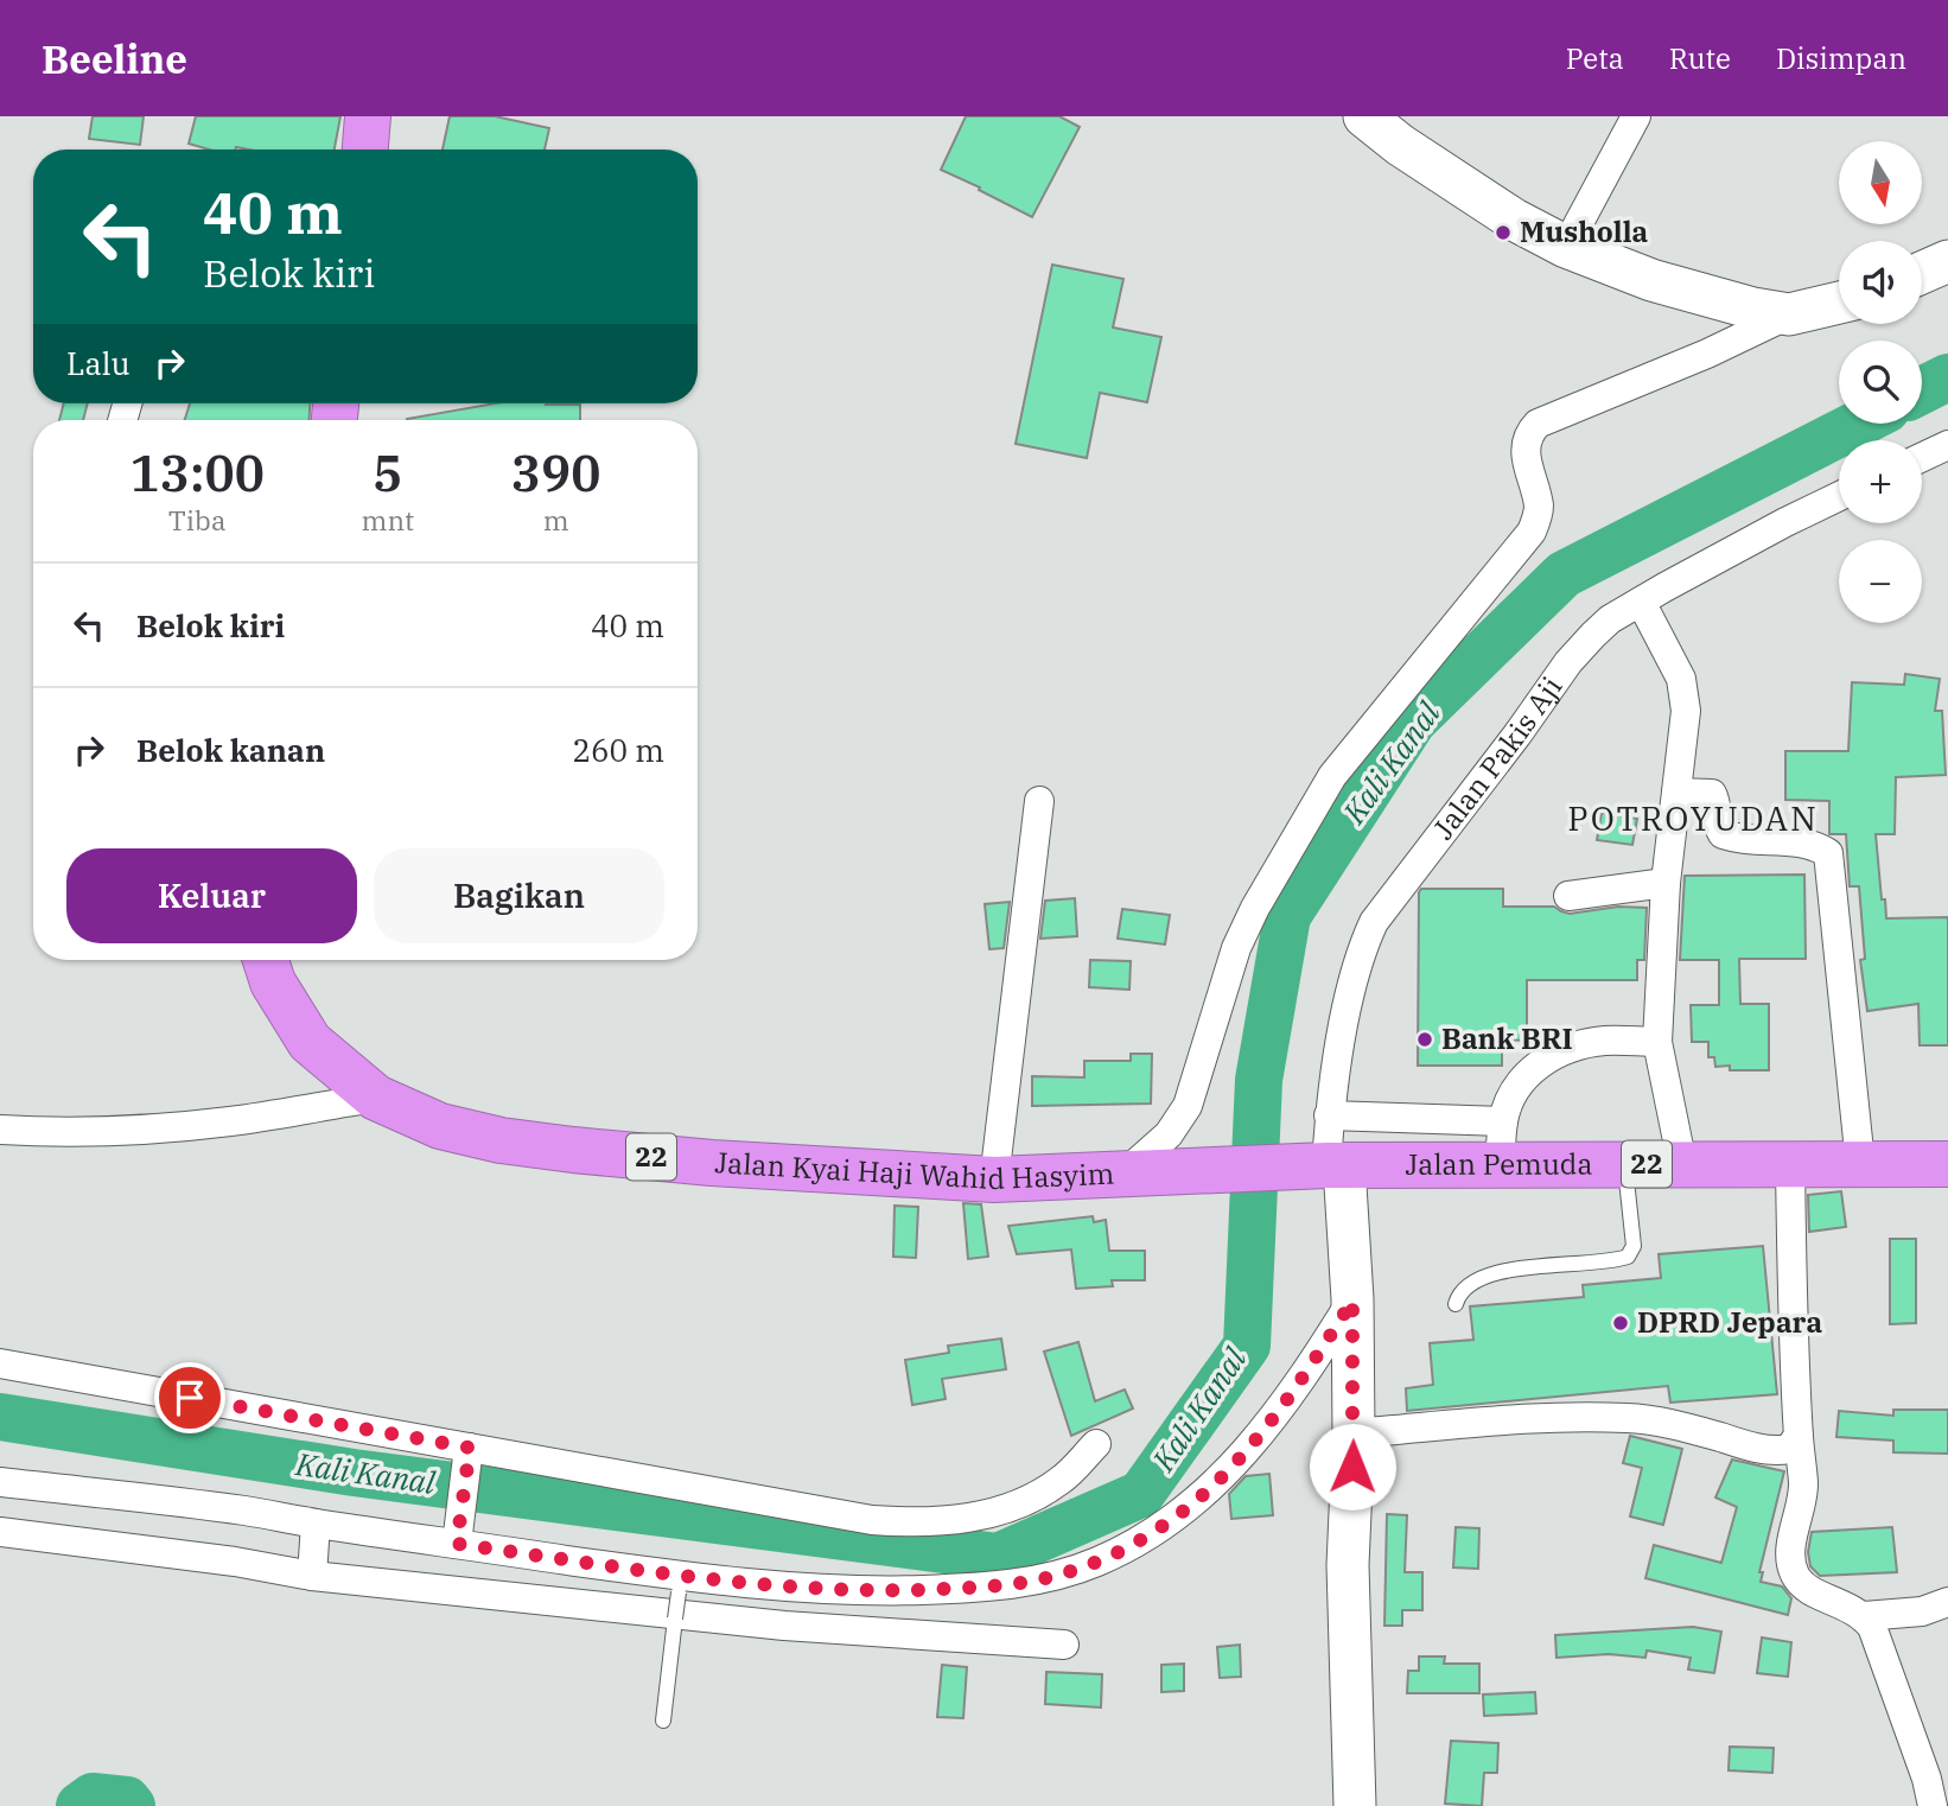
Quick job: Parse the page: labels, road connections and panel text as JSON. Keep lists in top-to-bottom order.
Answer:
{
  "streets": {
    "highway": ["22", "Jalan Pemuda", "Jalan Kyai Haji Wahid Hasyim"],
    "street": ["Jalan Pakis Aji"]
  },
  "crossings": [
    ["Jalan Pakis Aji", "22"],
    ["Jalan Pakis Aji", "Jalan Pemuda"],
    ["22", "Jalan Pemuda"],
    ["22", "Jalan Kyai Haji Wahid Hasyim"]
  ],
  "districts": ["POTROYUDAN"],
  "water": ["Kali Kanal"],
  "places": ["Musholla", "Bank BRI", "DPRD Jepara"],
  "north": "bottom",
  "page": {
    "header": "Beeline",
    "nav": ["Peta", "Rute", "Disimpan"],
    "map_buttons": ["+", "−"],
    "turn": ["40 m", "Belok kiri"],
    "then": "Lalu",
    "eta": [
      "13:00",
      "Tiba",
      "5",
      "mnt",
      "390",
      "m"
    ],
    "list": [
      {
        "name": "Belok kiri",
        "value": "40 m"
      },
      {
        "name": "Belok kanan",
        "value": "260 m"
      }
    ],
    "buttons": ["Keluar", "Bagikan"]
  }
}
